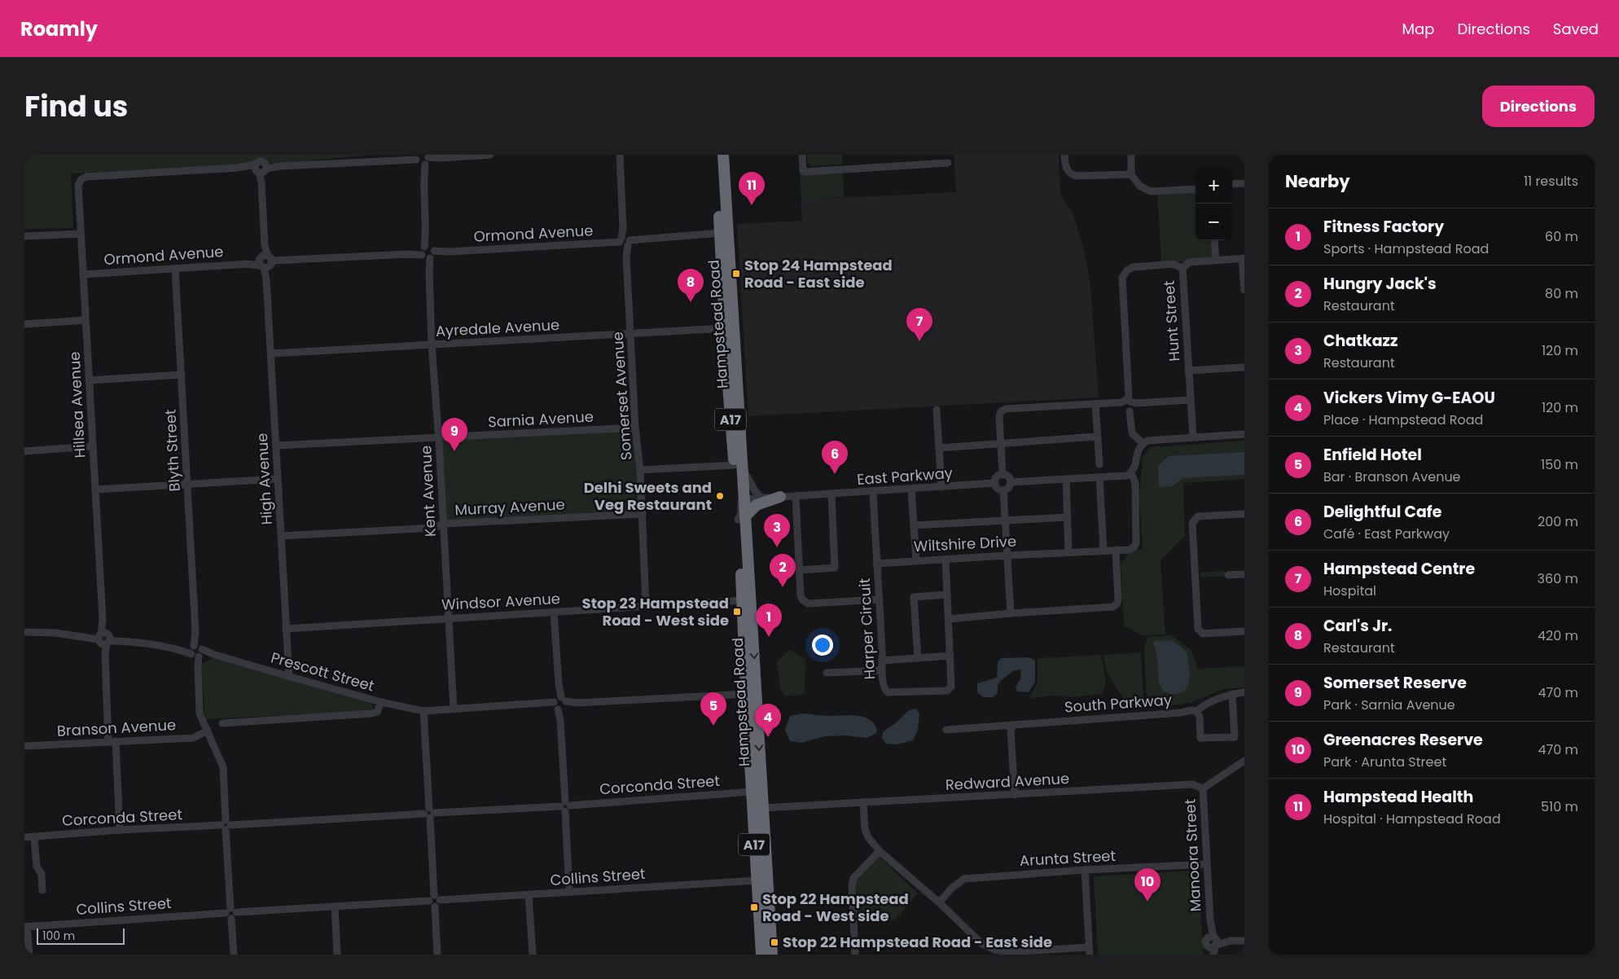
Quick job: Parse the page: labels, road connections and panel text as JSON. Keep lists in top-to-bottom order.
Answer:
{
  "streets": {
    "highway": ["Hampstead Road", "A17"],
    "street": [
      "Ormond Avenue",
      "Hunt Street",
      "Ayredale Avenue",
      "Somerset Avenue",
      "Hillsea Avenue",
      "Sarnia Avenue",
      "Blyth Street",
      "East Parkway",
      "High Avenue",
      "Kent Avenue",
      "Murray Avenue",
      "Wiltshire Drive",
      "Windsor Avenue",
      "Harper Circuit",
      "Prescott Street",
      "South Parkway",
      "Branson Avenue",
      "Redward Avenue",
      "Corconda Street",
      "Manoora Street",
      "Arunta Street",
      "Collins Street"
    ]
  },
  "crossings": [
    ["Ormond Avenue", "Hampstead Road"],
    ["Ormond Avenue", "Somerset Avenue"],
    ["Ormond Avenue", "Hillsea Avenue"],
    ["Ormond Avenue", "Blyth Street"],
    ["Ormond Avenue", "High Avenue"],
    ["Ormond Avenue", "Kent Avenue"],
    ["Hampstead Road", "Ayredale Avenue"],
    ["Hampstead Road", "East Parkway"],
    ["Hampstead Road", "Windsor Avenue"],
    ["Hampstead Road", "Redward Avenue"],
    ["Hampstead Road", "Corconda Street"],
    ["Hampstead Road", "Collins Street"],
    ["Ayredale Avenue", "Somerset Avenue"],
    ["Ayredale Avenue", "High Avenue"],
    ["Ayredale Avenue", "Kent Avenue"],
    ["Somerset Avenue", "Sarnia Avenue"],
    ["Somerset Avenue", "Murray Avenue"],
    ["Somerset Avenue", "Windsor Avenue"],
    ["Hillsea Avenue", "High Avenue"],
    ["Hillsea Avenue", "Prescott Street"],
    ["Hillsea Avenue", "Branson Avenue"],
    ["Hillsea Avenue", "Corconda Street"],
    ["Sarnia Avenue", "High Avenue"],
    ["Sarnia Avenue", "Kent Avenue"],
    ["Blyth Street", "Prescott Street"],
    ["Blyth Street", "Branson Avenue"],
    ["Blyth Street", "Corconda Street"],
    ["Blyth Street", "Collins Street"],
    ["East Parkway", "Harper Circuit"],
    ["High Avenue", "Murray Avenue"],
    ["High Avenue", "Windsor Avenue"],
    ["High Avenue", "Prescott Street"],
    ["Kent Avenue", "Murray Avenue"],
    ["Kent Avenue", "Windsor Avenue"],
    ["Wiltshire Drive", "Harper Circuit"],
    ["Redward Avenue", "Manoora Street"],
    ["Manoora Street", "Arunta Street"]
  ],
  "places": {
    "transit": [
      "Stop 24 Hampstead Road - East side",
      "Stop 23 Hampstead Road - West side",
      "Stop 22 Hampstead Road - West side",
      "Stop 22 Hampstead Road - East side"
    ],
    "other": ["Delhi Sweets and Veg Restaurant"]
  },
  "scale_bar": "100 m",
  "page": {
    "header": "Roamly",
    "nav": ["Map", "Directions", "Saved"],
    "title": "Find us",
    "buttons": "Directions",
    "heading": ["Nearby", "11 results"],
    "map_buttons": ["+", "−"],
    "pins": [
      "11",
      "8",
      "7",
      "9",
      "6",
      "3",
      "2",
      "1",
      "5",
      "4",
      "10"
    ],
    "list": [
      {
        "mark": "1",
        "name": "Fitness Factory",
        "note": "Sports · Hampstead Road",
        "value": "60 m"
      },
      {
        "mark": "2",
        "name": "Hungry Jack's",
        "note": "Restaurant",
        "value": "80 m"
      },
      {
        "mark": "3",
        "name": "Chatkazz",
        "note": "Restaurant",
        "value": "120 m"
      },
      {
        "mark": "4",
        "name": "Vickers Vimy G-EAOU",
        "note": "Place · Hampstead Road",
        "value": "120 m"
      },
      {
        "mark": "5",
        "name": "Enfield Hotel",
        "note": "Bar · Branson Avenue",
        "value": "150 m"
      },
      {
        "mark": "6",
        "name": "Delightful Cafe",
        "note": "Café · East Parkway",
        "value": "200 m"
      },
      {
        "mark": "7",
        "name": "Hampstead Centre",
        "note": "Hospital",
        "value": "360 m"
      },
      {
        "mark": "8",
        "name": "Carl's Jr.",
        "note": "Restaurant",
        "value": "420 m"
      },
      {
        "mark": "9",
        "name": "Somerset Reserve",
        "note": "Park · Sarnia Avenue",
        "value": "470 m"
      },
      {
        "mark": "10",
        "name": "Greenacres Reserve",
        "note": "Park · Arunta Street",
        "value": "470 m"
      },
      {
        "mark": "11",
        "name": "Hampstead Health",
        "note": "Hospital · Hampstead Road",
        "value": "510 m"
      }
    ],
    "scale": "100 m"
  }
}
